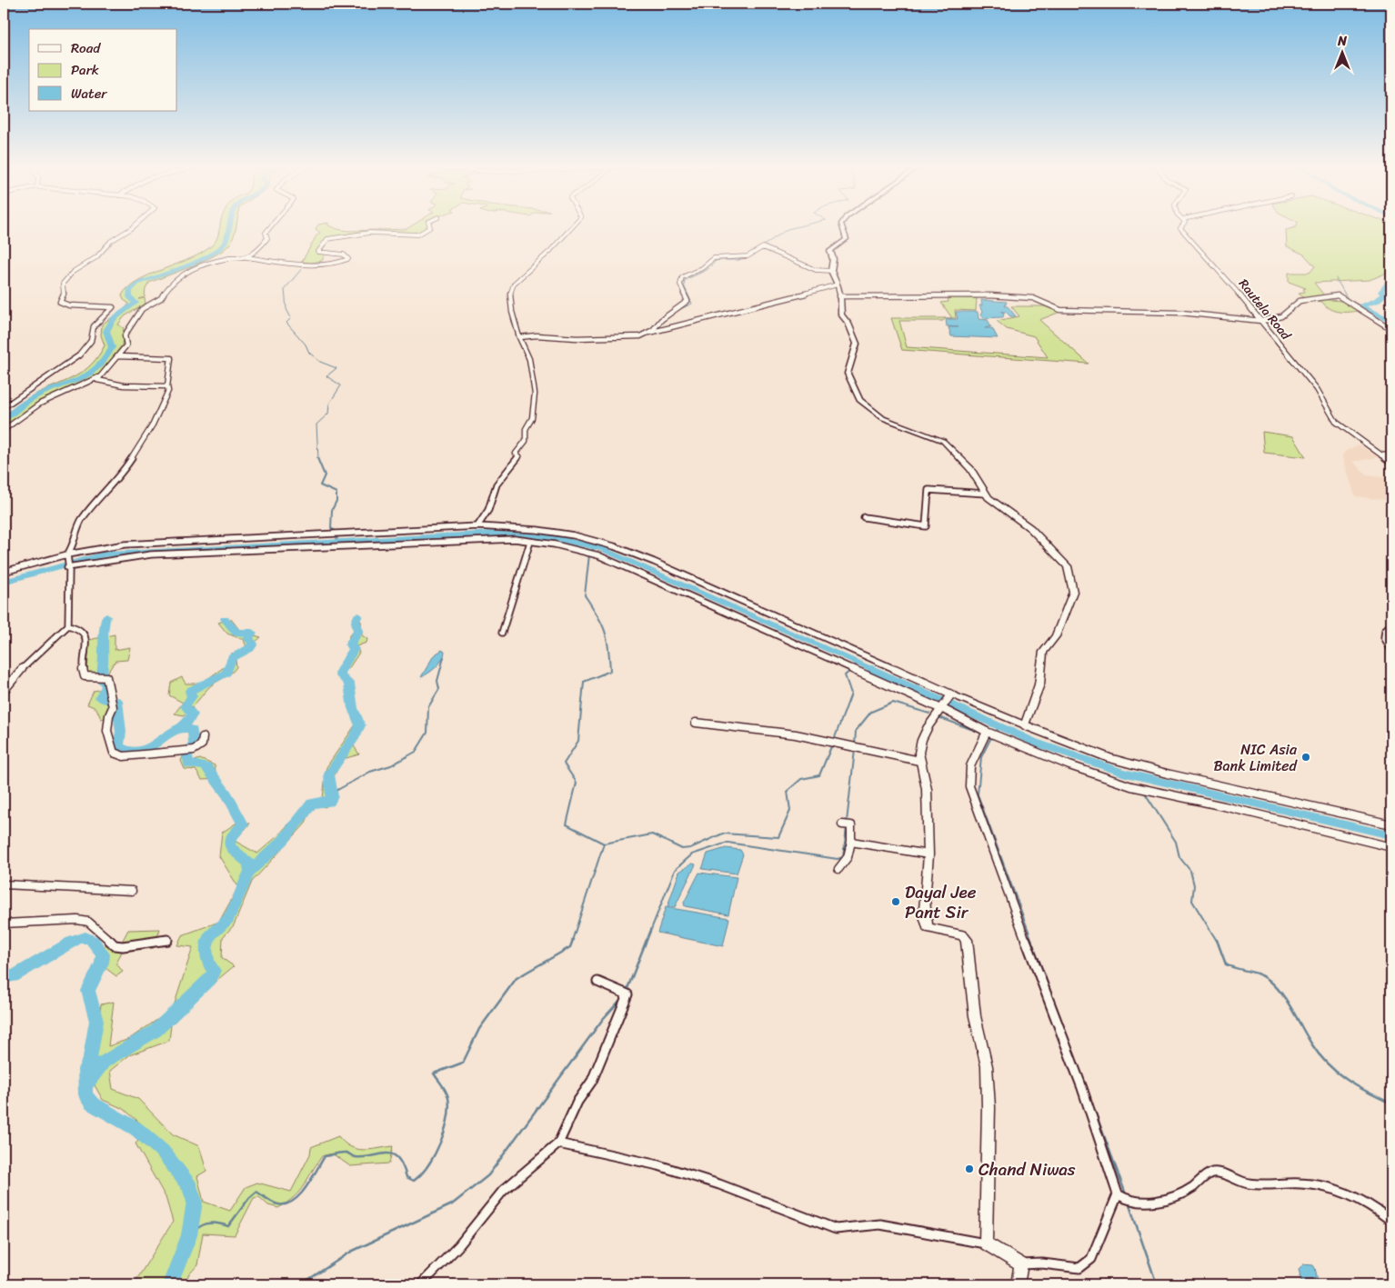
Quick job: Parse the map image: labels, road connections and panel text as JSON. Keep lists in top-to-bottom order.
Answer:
{
  "streets": {
    "street": ["Rautela Road"]
  },
  "places": ["NIC Asia Bank Limited", "Dayal Jee Pant Sir", "Chand Niwas"],
  "legend": ["Road", "Park", "Water"],
  "north": "top"
}
